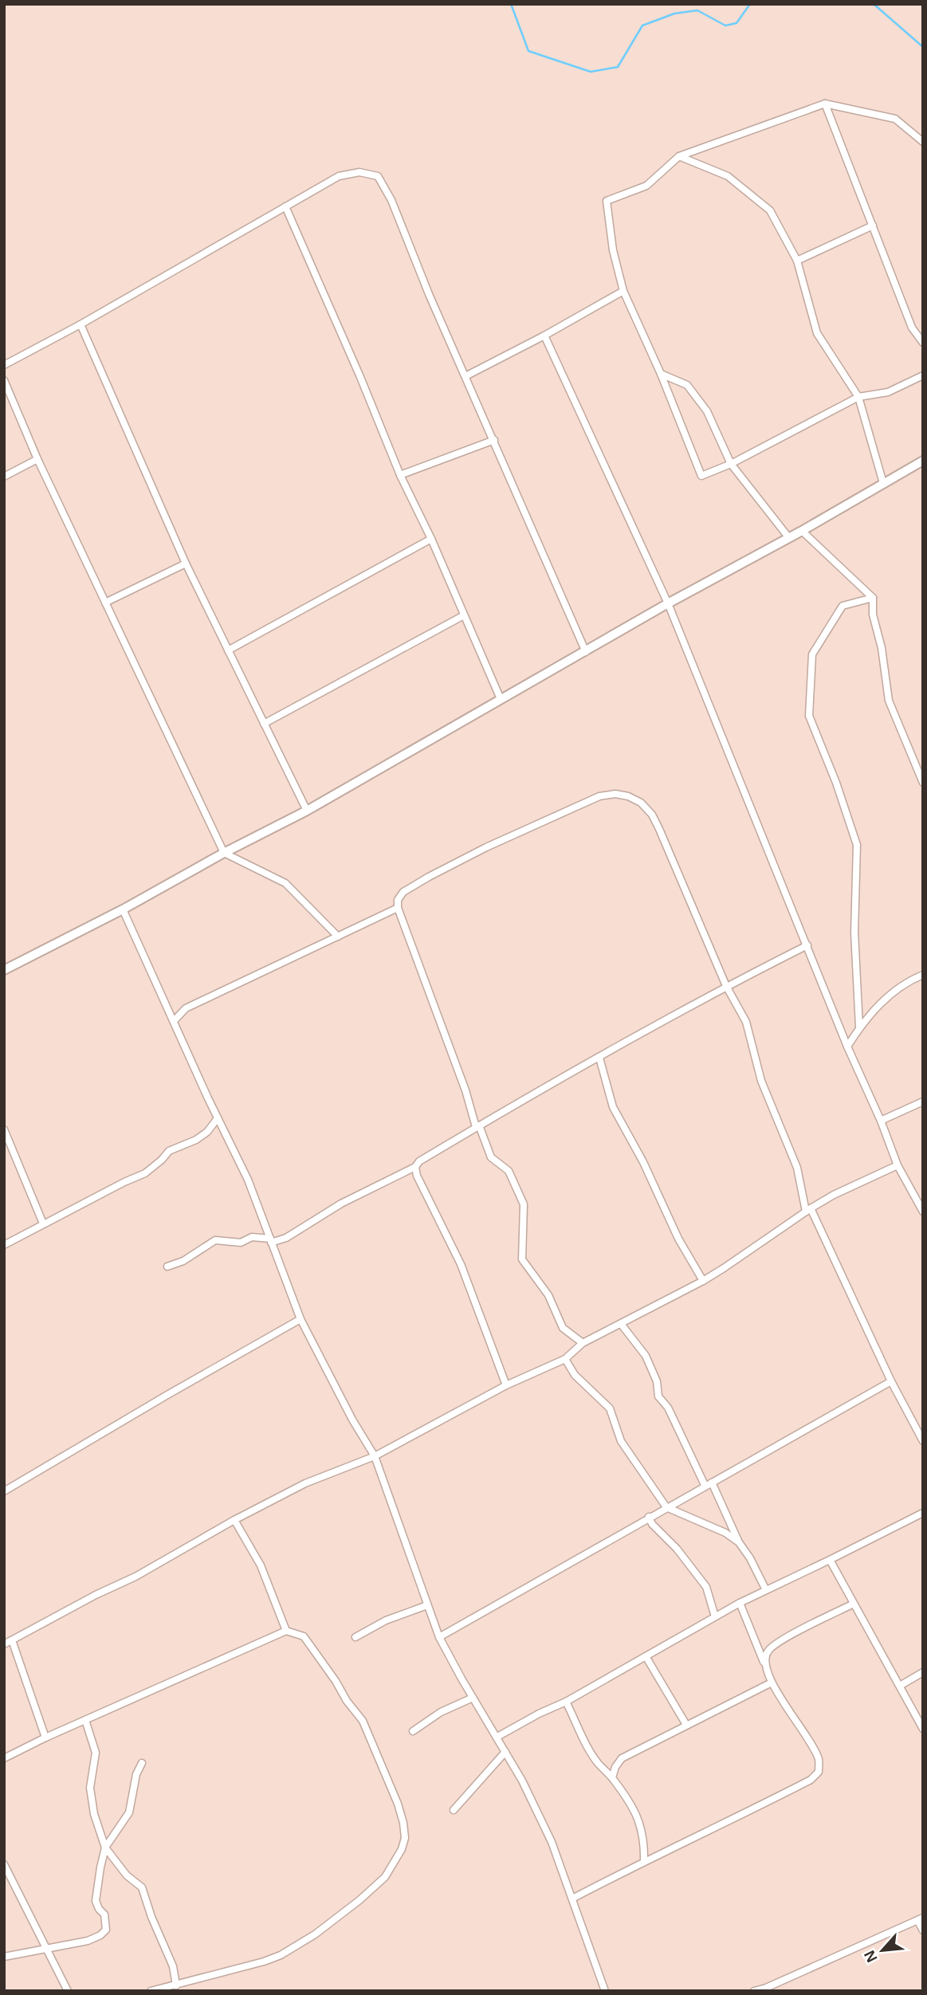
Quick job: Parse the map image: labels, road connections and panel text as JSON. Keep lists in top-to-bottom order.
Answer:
{
  "north": "bottom left"
}
